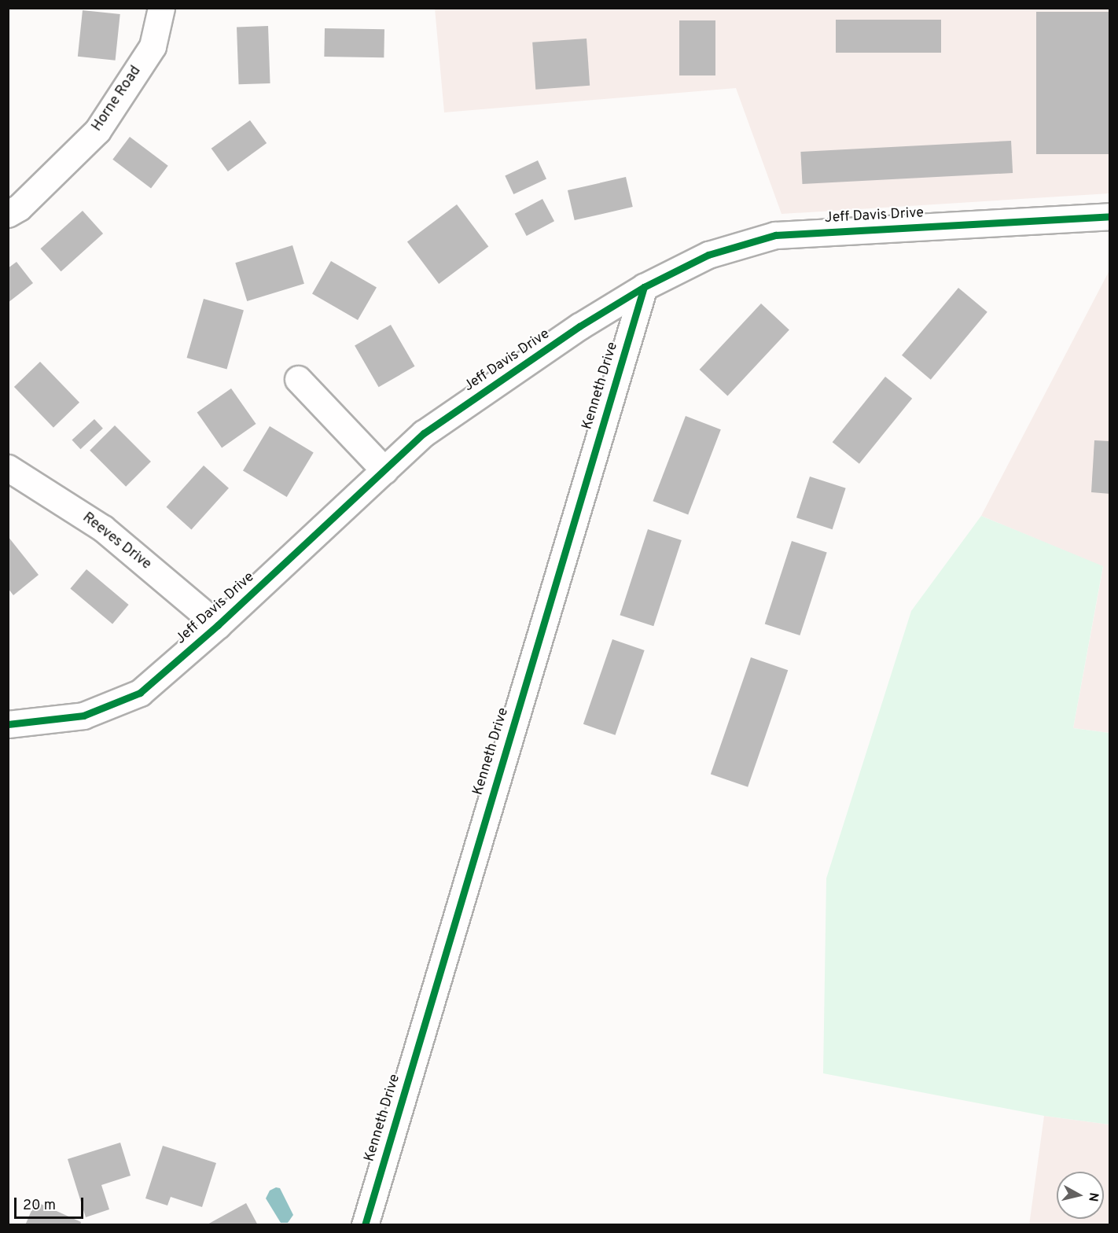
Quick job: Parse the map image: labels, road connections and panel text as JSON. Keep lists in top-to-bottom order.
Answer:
{
  "streets": {
    "street": [
      "Horne Road",
      "Jeff Davis Drive",
      "Kenneth Drive",
      "Reeves Drive"
    ]
  },
  "crossings": [
    ["Jeff Davis Drive", "Kenneth Drive"],
    ["Jeff Davis Drive", "Reeves Drive"]
  ],
  "scale_bar": "20 m",
  "north": "right"
}
